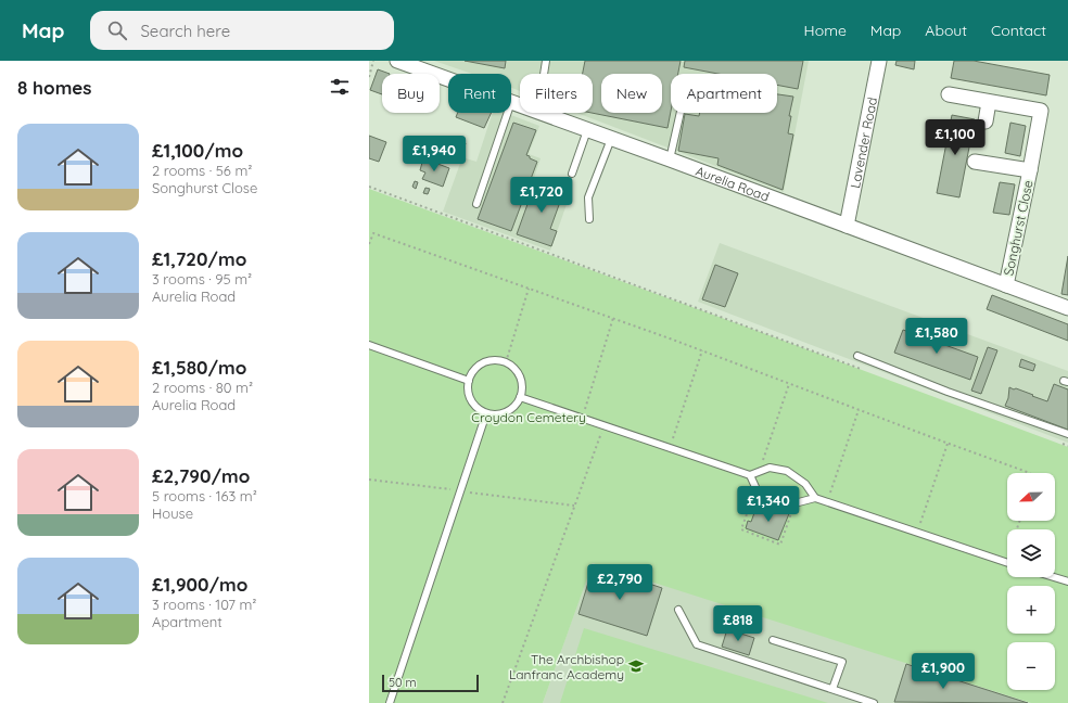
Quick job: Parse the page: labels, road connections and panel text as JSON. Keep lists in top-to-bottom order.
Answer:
{
  "streets": {
    "street": ["Lavender Road", "Aurelia Road", "Songhurst Close"]
  },
  "crossings": [
    ["Lavender Road", "Aurelia Road"],
    ["Aurelia Road", "Songhurst Close"]
  ],
  "parks": ["Croydon Cemetery"],
  "places": {
    "school or university": ["The Archbishop Lanfranc Academy"]
  },
  "scale_bar": "50 m",
  "north": "left",
  "page": {
    "header": "Map",
    "search": "Search here",
    "nav": [
      "Home",
      "Map",
      "About",
      "Contact"
    ],
    "heading": "8 homes",
    "chip": [
      "Buy",
      "Rent",
      "Filters",
      "New",
      "Apartment"
    ],
    "list": [
      {
        "name": "£1,100/mo",
        "note": "2 rooms · 56 m² · Songhurst Close"
      },
      {
        "name": "£1,720/mo",
        "note": "3 rooms · 95 m² · Aurelia Road"
      },
      {
        "name": "£1,580/mo",
        "note": "2 rooms · 80 m² · Aurelia Road"
      },
      {
        "name": "£2,790/mo",
        "note": "5 rooms · 163 m² · House"
      },
      {
        "name": "£1,900/mo",
        "note": "3 rooms · 107 m² · Apartment"
      }
    ],
    "price": [
      "£1,100",
      "£1,940",
      "£1,720",
      "£1,580",
      "£1,340",
      "£2,790",
      "£818",
      "£1,900"
    ],
    "map_buttons": ["+", "−"],
    "scale": "50 m"
  }
}
